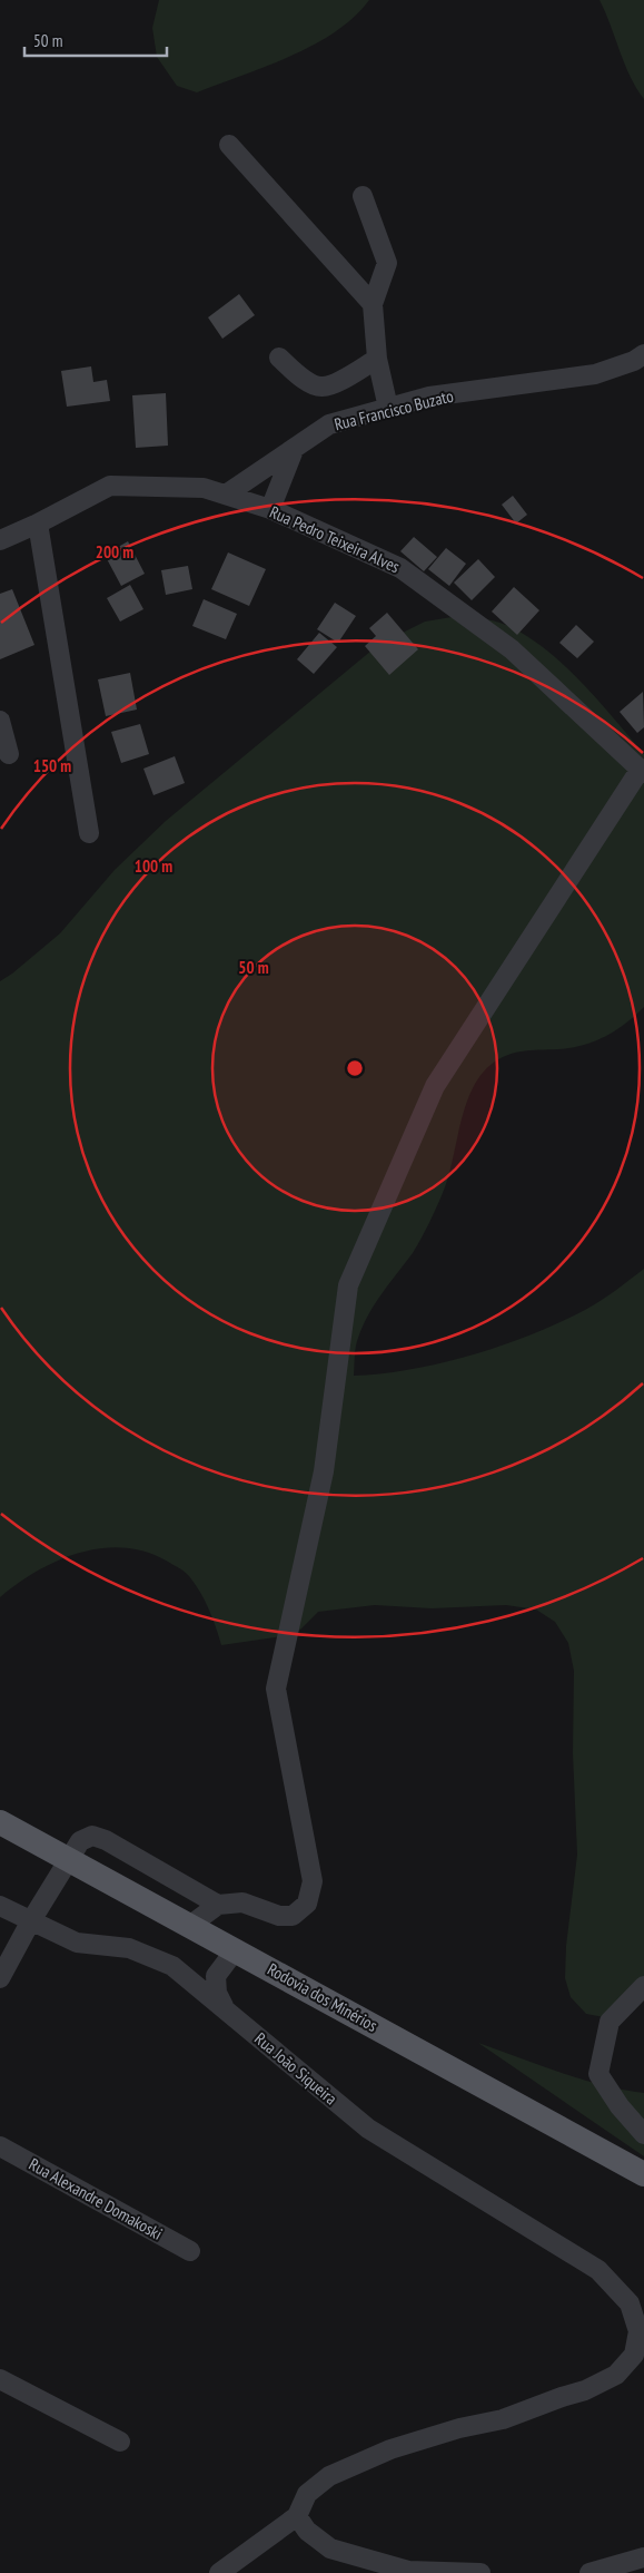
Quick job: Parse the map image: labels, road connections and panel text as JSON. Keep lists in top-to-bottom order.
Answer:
{
  "streets": {
    "main road": ["Rodovia dos Minérios"],
    "street": [
      "Rua Francisco Buzato",
      "Rua Pedro Teixeira Alves",
      "Rua João Siqueira",
      "Rua Alexandre Domakoski"
    ]
  },
  "crossings": [
    ["Rua Francisco Buzato", "Rua Pedro Teixeira Alves"]
  ],
  "scale_bar": "50 m",
  "rings": [
    "200 m",
    "150 m",
    "100 m",
    "50 m"
  ]
}
